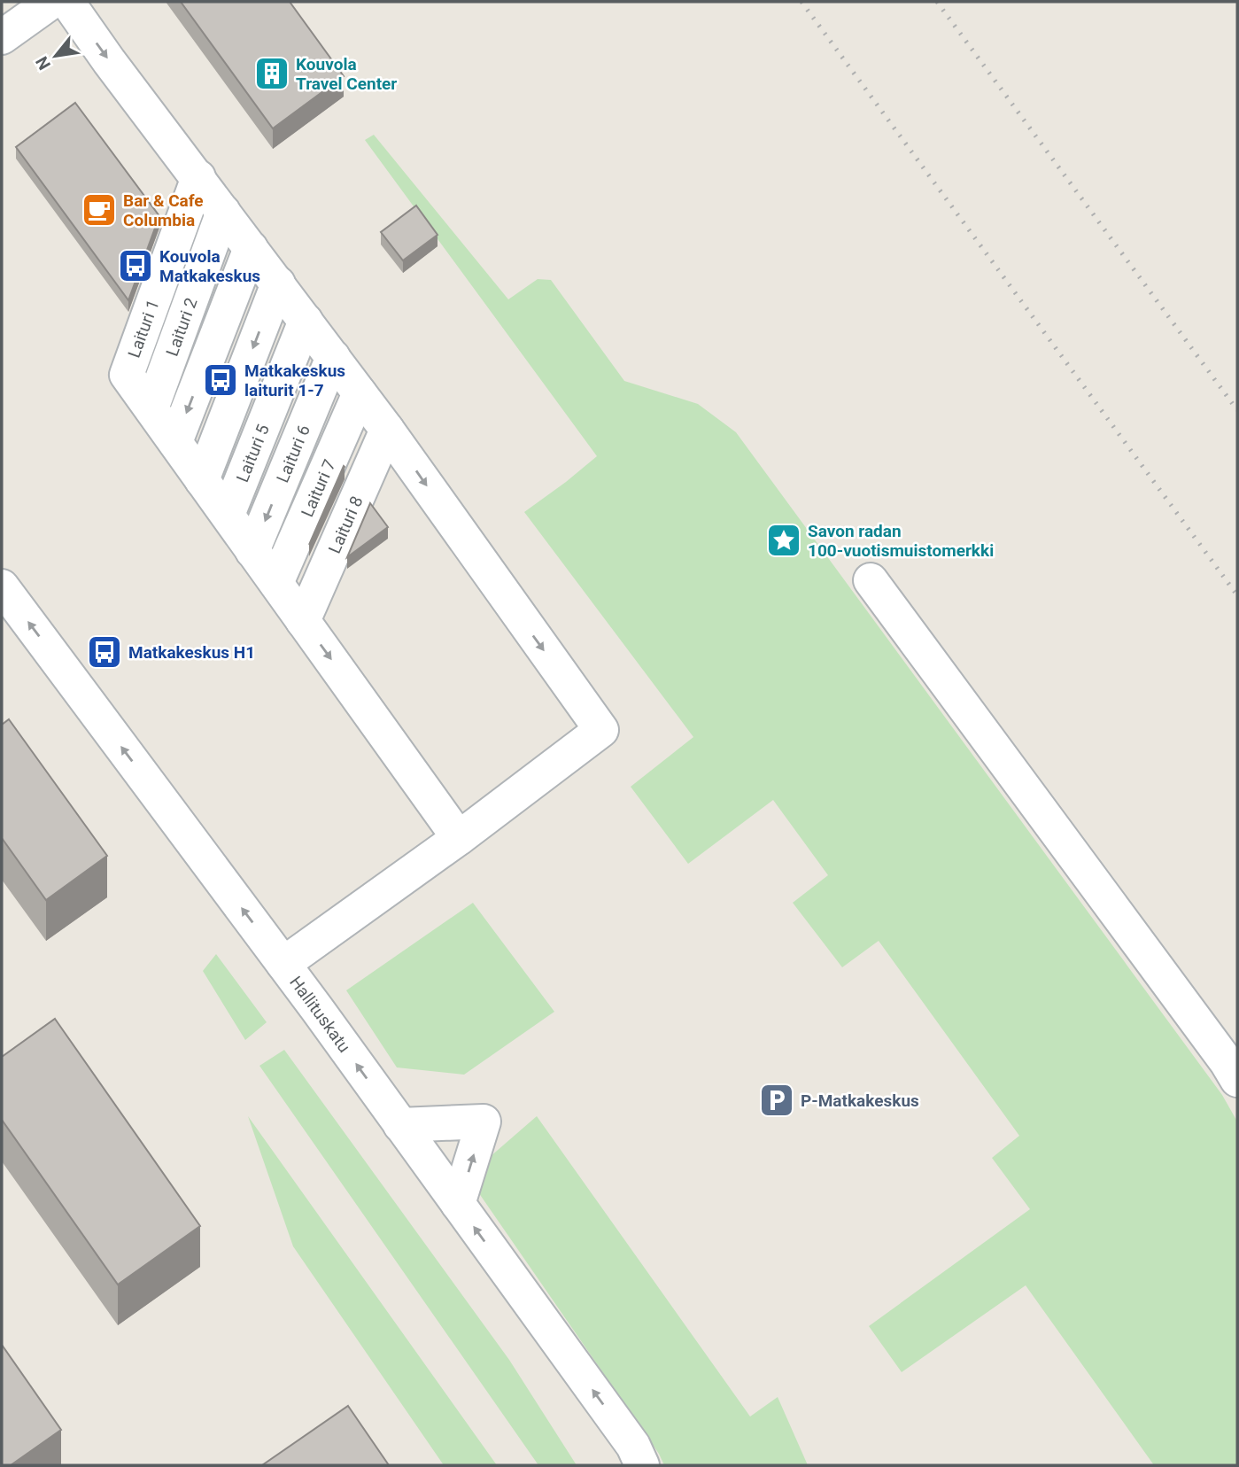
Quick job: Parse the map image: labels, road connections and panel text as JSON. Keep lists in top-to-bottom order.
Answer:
{
  "streets": {
    "street": [
      "Laituri 2",
      "Laituri 1",
      "Laituri 5",
      "Laituri 6",
      "Laituri 7",
      "Laituri 8",
      "Hallituskatu"
    ]
  },
  "crossings": [
    ["Laituri 2", "Laituri 1"]
  ],
  "places": {
    "building": ["Kouvola Travel Center"],
    "cafe": ["Bar & Cafe Columbia"],
    "bus stop": ["Kouvola Matkakeskus", "Matkakeskus laiturit 1-7", "Matkakeskus H1"],
    "place": ["Savon radan 100-vuotismuistomerkki"],
    "parking": ["P-Matkakeskus"]
  },
  "north": "bottom left"
}
